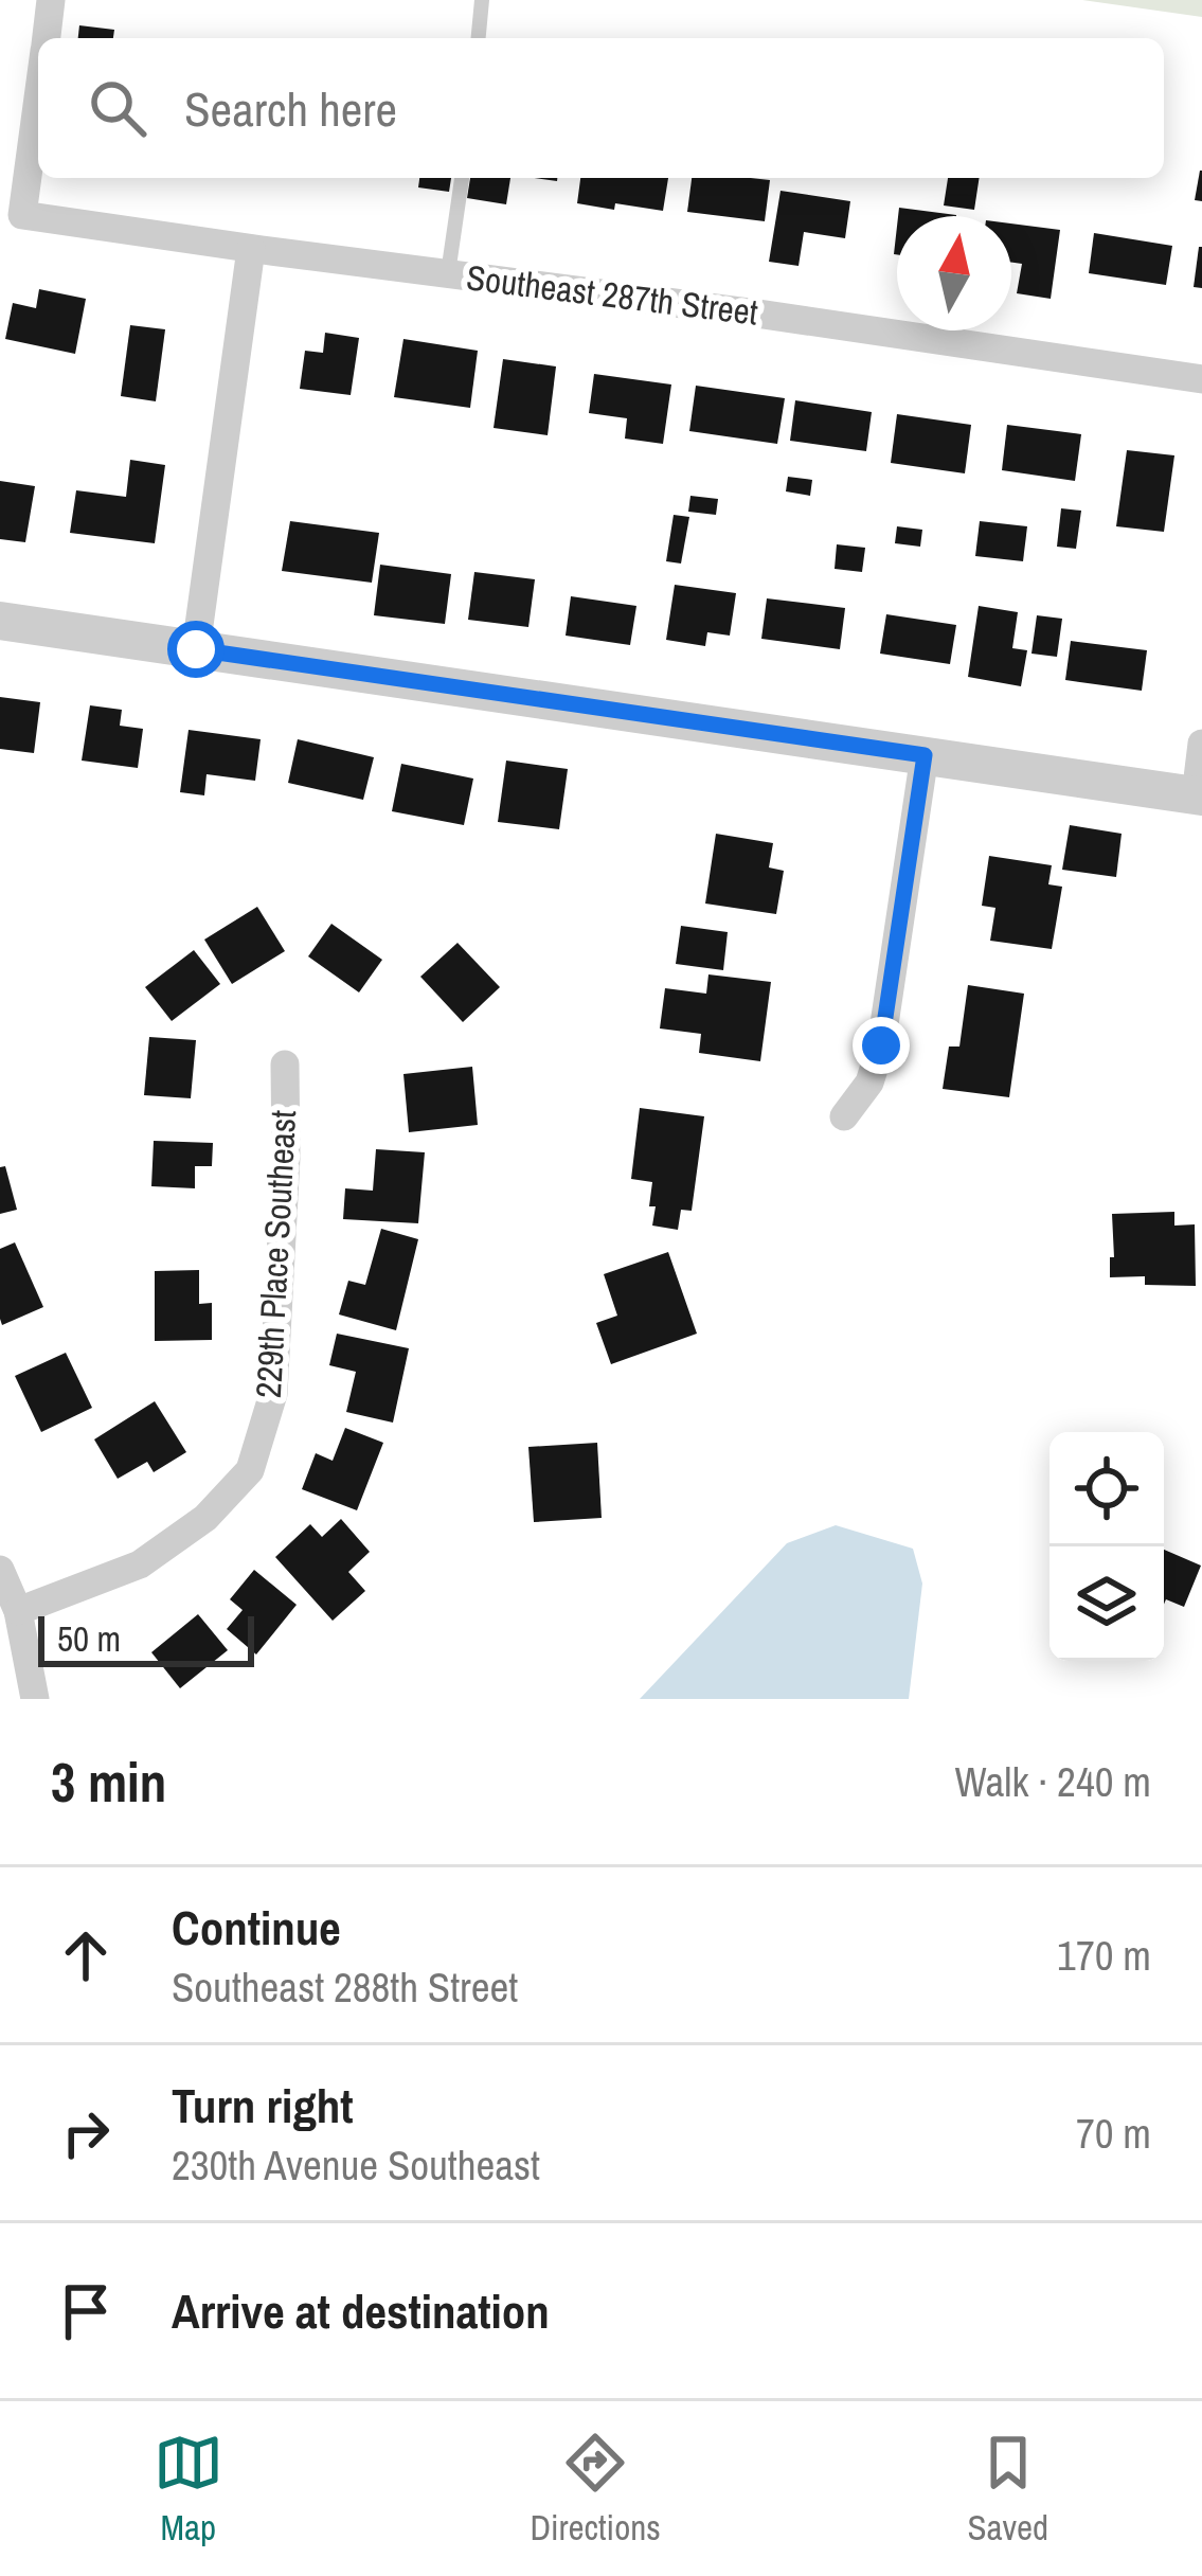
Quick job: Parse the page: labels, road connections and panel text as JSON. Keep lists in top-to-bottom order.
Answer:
{
  "streets": {
    "street": ["Southeast 287th Street", "229th Place Southeast"]
  },
  "scale_bar": "50 m",
  "north": "top",
  "page": {
    "search": "Search here",
    "scale": "50 m",
    "heading": ["3 min", "Walk · 240 m"],
    "list": [
      ["Continue", "Southeast 288th Street", "170 m"],
      ["Turn right", "230th Avenue Southeast", "70 m"],
      "Arrive at destination"
    ],
    "nav": ["Map", "Directions", "Saved"]
  }
}
